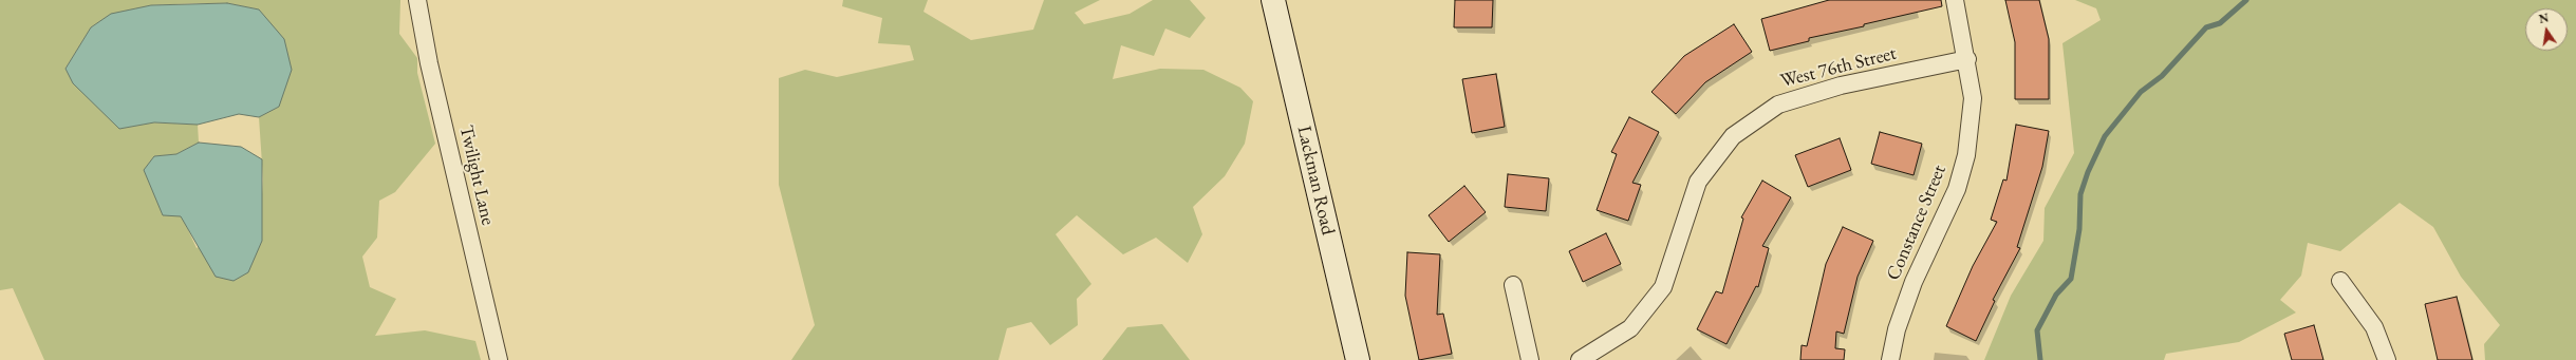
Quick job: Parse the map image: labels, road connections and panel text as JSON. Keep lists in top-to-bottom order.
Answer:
{
  "streets": {
    "main road": ["Lackman Road"],
    "street": ["West 76th Street", "Twilight Lane", "Constance Street"]
  },
  "crossings": [
    ["West 76th Street", "Constance Street"]
  ],
  "north": "top"
}
